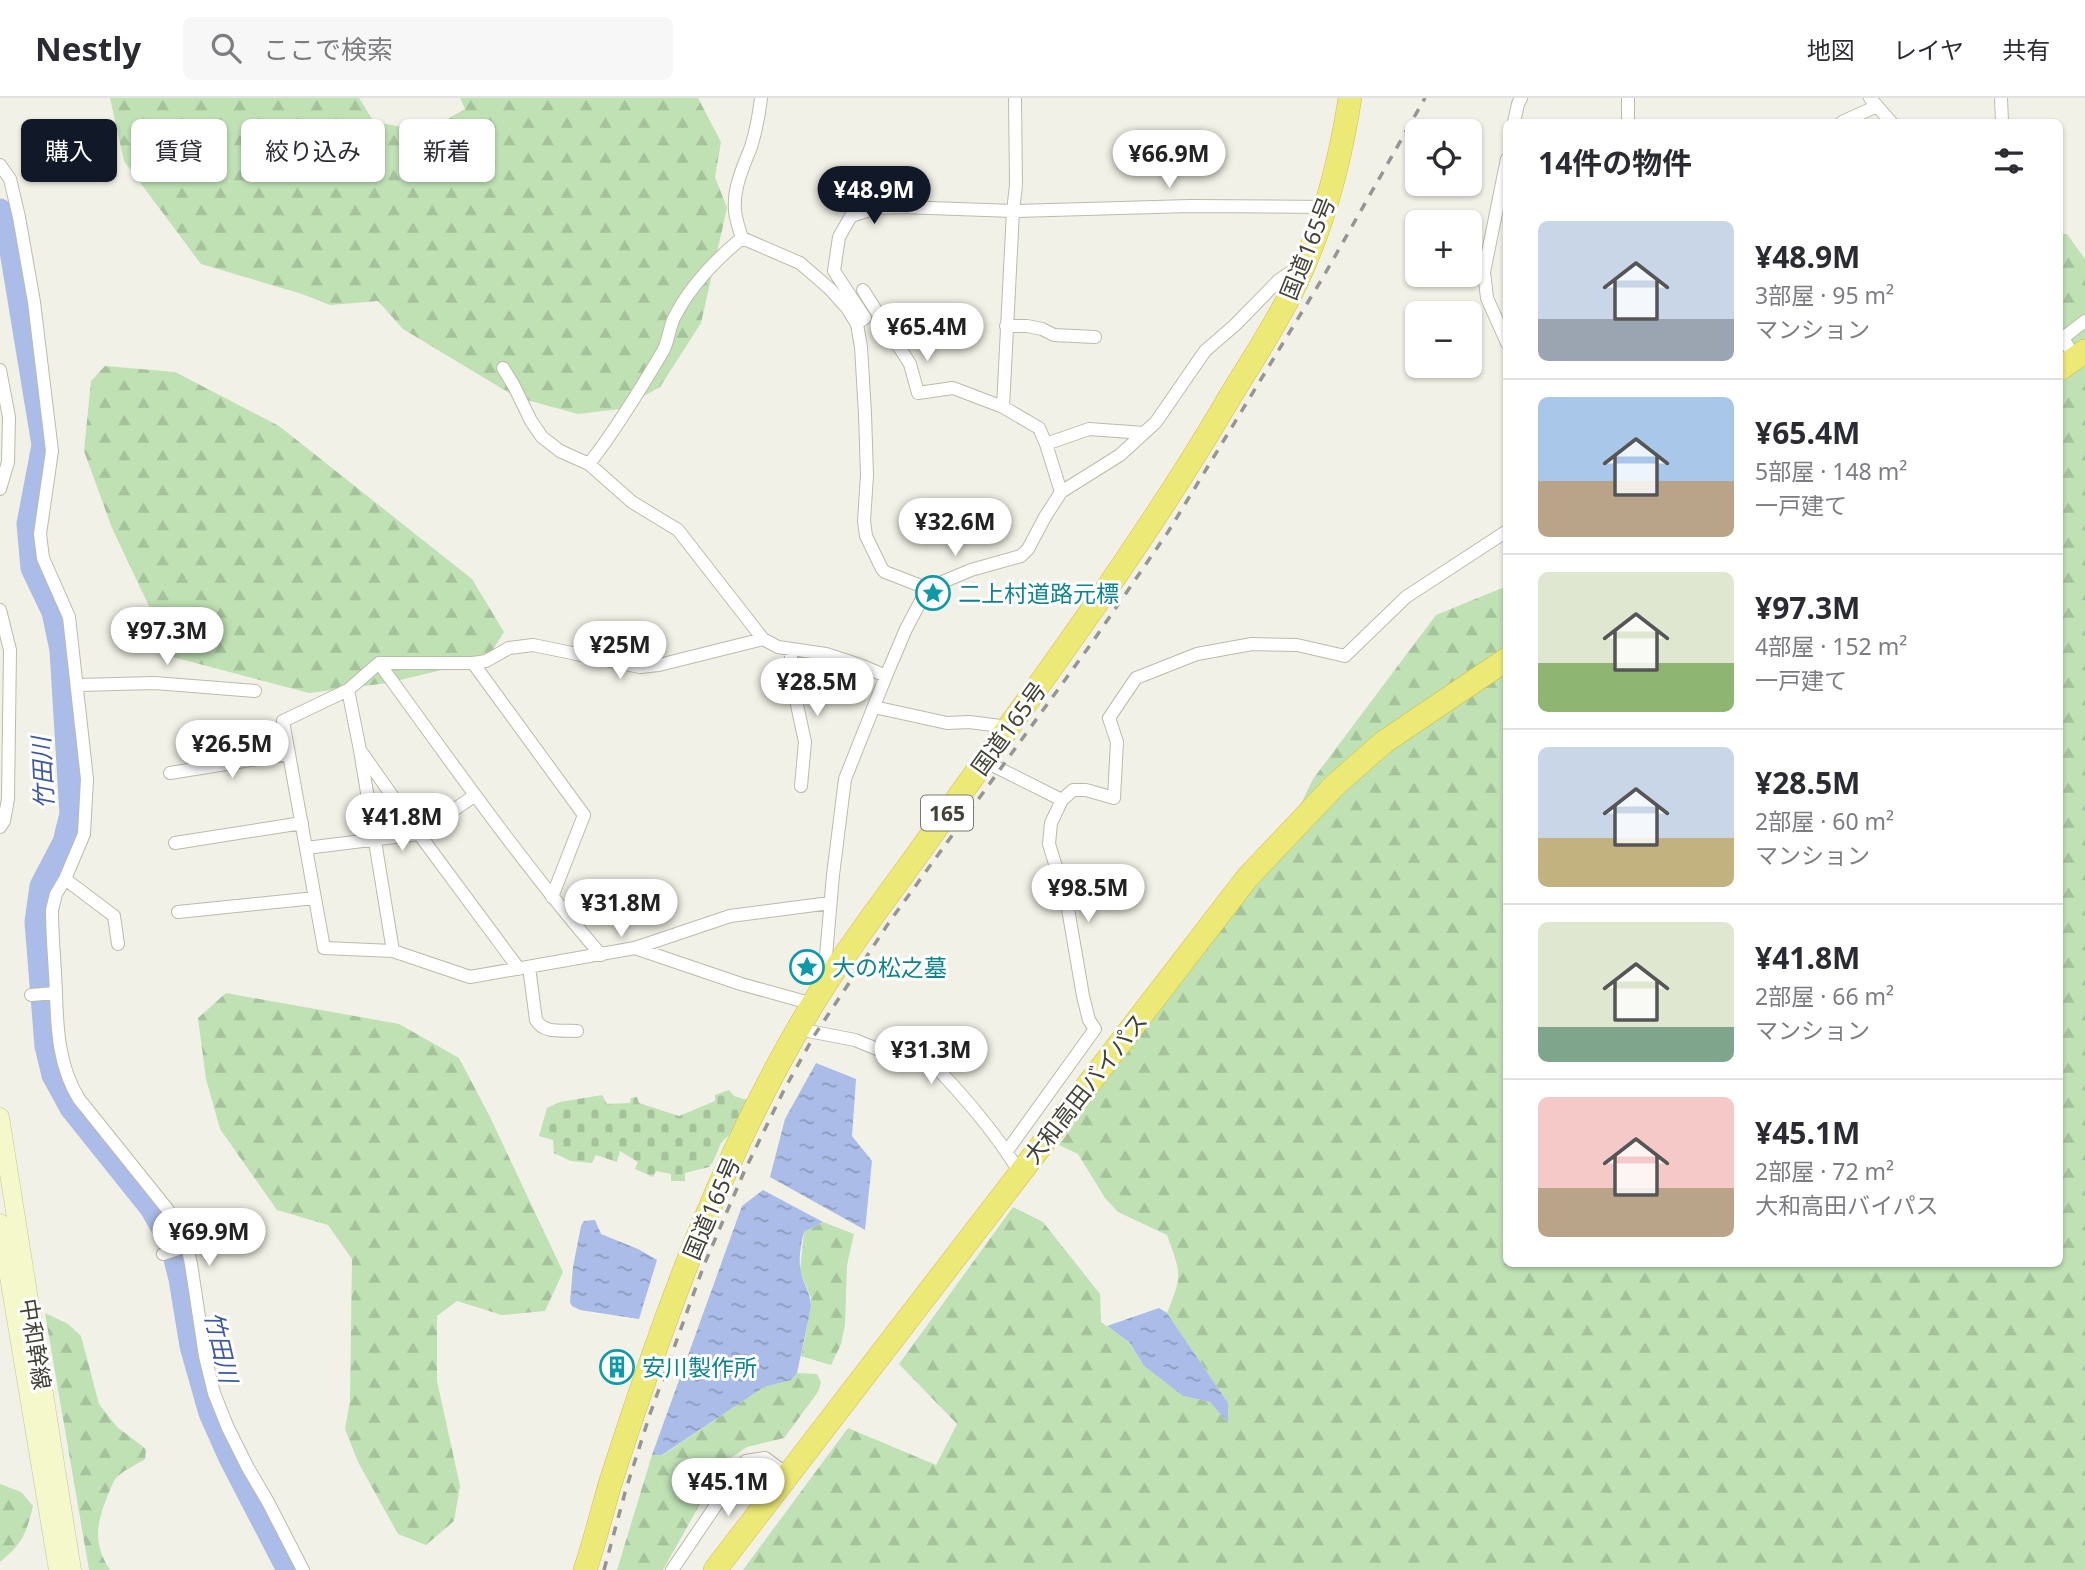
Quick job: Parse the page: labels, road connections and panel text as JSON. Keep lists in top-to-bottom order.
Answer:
{
  "streets": {
    "highway": ["国道165号", "165", "大和高田バイパス"],
    "main road": ["中和幹線"]
  },
  "water": ["竹田川"],
  "places": {
    "place": ["二上村道路元標", "大の松之墓"],
    "building": ["安川製作所"]
  },
  "page": {
    "header": "Nestly",
    "search": "ここで検索",
    "nav": ["地図", "レイヤ", "共有"],
    "map_buttons": ["+", "−"],
    "chip": [
      "購入",
      "賃貸",
      "絞り込み",
      "新着"
    ],
    "heading": "14件の物件",
    "price": [
      "¥66.9M",
      "¥48.9M",
      "¥65.4M",
      "¥32.6M",
      "¥97.3M",
      "¥25M",
      "¥28.5M",
      "¥26.5M",
      "¥41.8M",
      "¥98.5M",
      "¥31.8M",
      "¥31.3M",
      "¥69.9M",
      "¥45.1M"
    ],
    "list": [
      {
        "name": "¥48.9M",
        "note": "3部屋 · 95 m² · マンション"
      },
      {
        "name": "¥65.4M",
        "note": "5部屋 · 148 m² · 一戸建て"
      },
      {
        "name": "¥97.3M",
        "note": "4部屋 · 152 m² · 一戸建て"
      },
      {
        "name": "¥28.5M",
        "note": "2部屋 · 60 m² · マンション"
      },
      {
        "name": "¥41.8M",
        "note": "2部屋 · 66 m² · マンション"
      },
      {
        "name": "¥45.1M",
        "note": "2部屋 · 72 m² · 大和高田バイパス"
      }
    ]
  }
}
